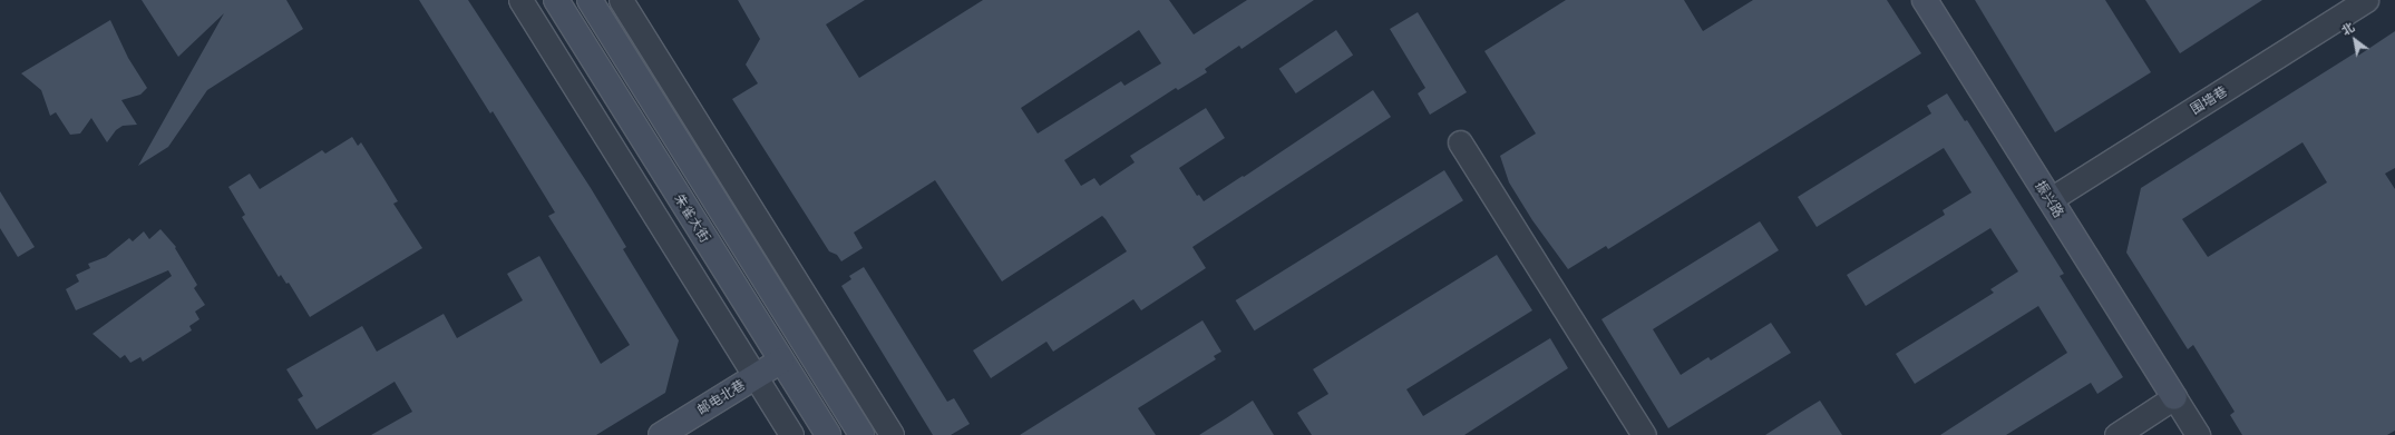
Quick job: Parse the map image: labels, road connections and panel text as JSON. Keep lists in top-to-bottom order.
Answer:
{
  "streets": {
    "main road": ["振兴路", "朱雀大街", "邮电北巷"],
    "street": ["围墙巷"]
  },
  "crossings": [
    ["围墙巷", "振兴路"],
    ["朱雀大街", "邮电北巷"]
  ],
  "north": "top left"
}
